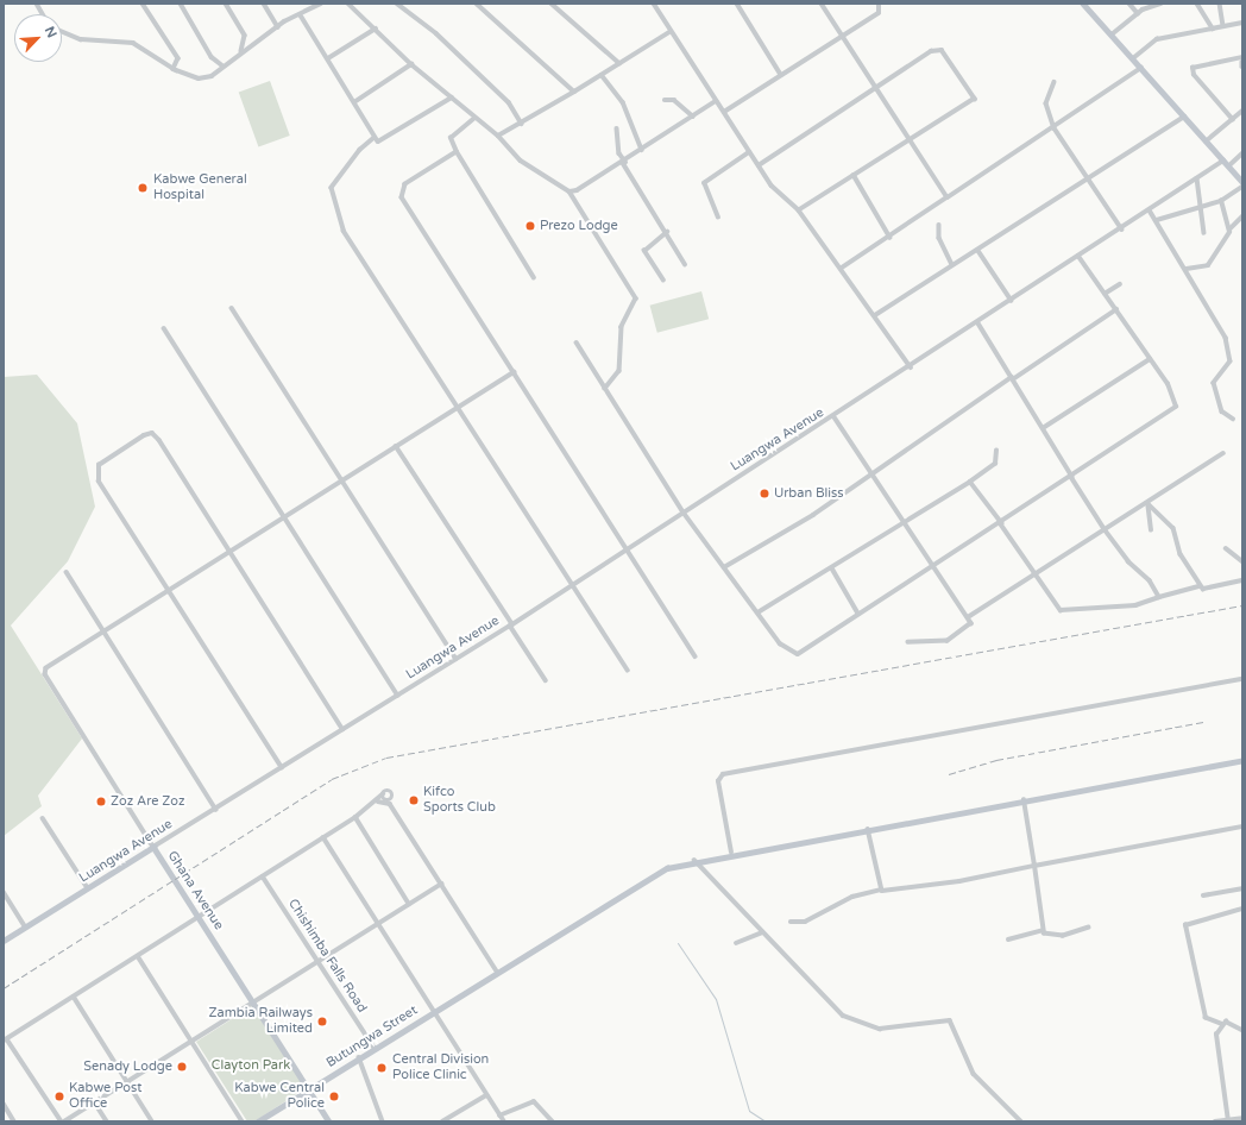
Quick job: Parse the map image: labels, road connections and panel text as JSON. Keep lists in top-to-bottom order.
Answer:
{
  "streets": {
    "main road": ["Luangwa Avenue", "Ghana Avenue", "Butungwa Street"],
    "street": ["Chishimba Falls Road"]
  },
  "crossings": [
    ["Luangwa Avenue", "Ghana Avenue"],
    ["Ghana Avenue", "Butungwa Street"],
    ["Chishimba Falls Road", "Butungwa Street"]
  ],
  "parks": ["Clayton Park"],
  "places": [
    "Kabwe General Hospital",
    "Prezo Lodge",
    "Urban Bliss",
    "Kifco Sports Club",
    "Zoz Are Zoz",
    "Zambia Railways Limited",
    "Senady Lodge",
    "Central Division Police Clinic",
    "Kabwe Post Office",
    "Kabwe Central Police"
  ],
  "north": "top right"
}
